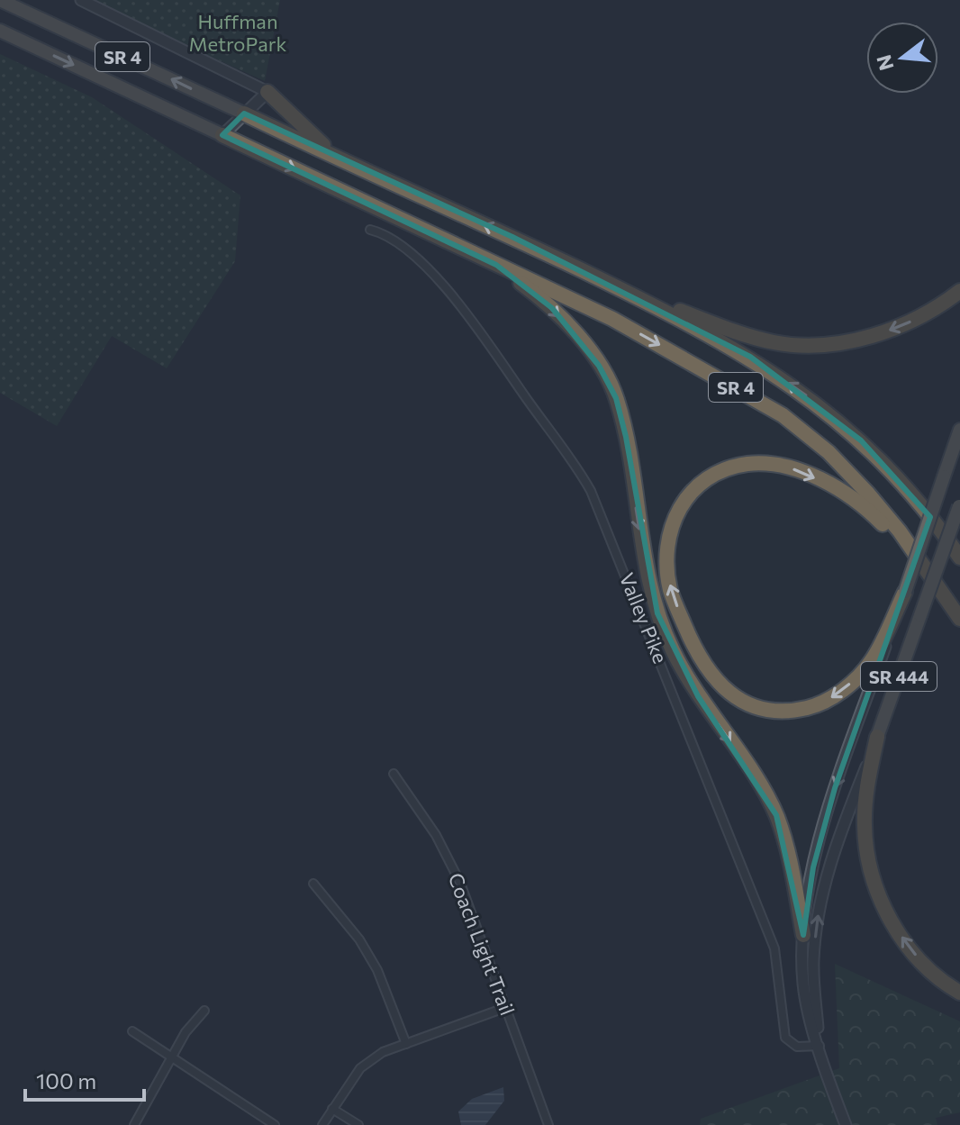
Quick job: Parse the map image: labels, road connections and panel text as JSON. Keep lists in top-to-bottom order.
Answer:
{
  "streets": {
    "highway": ["SR 4", "SR 444"],
    "street": ["Valley Pike", "Coach Light Trail"]
  },
  "parks": ["Huffman MetroPark"],
  "scale_bar": "100 m",
  "north": "left"
}
